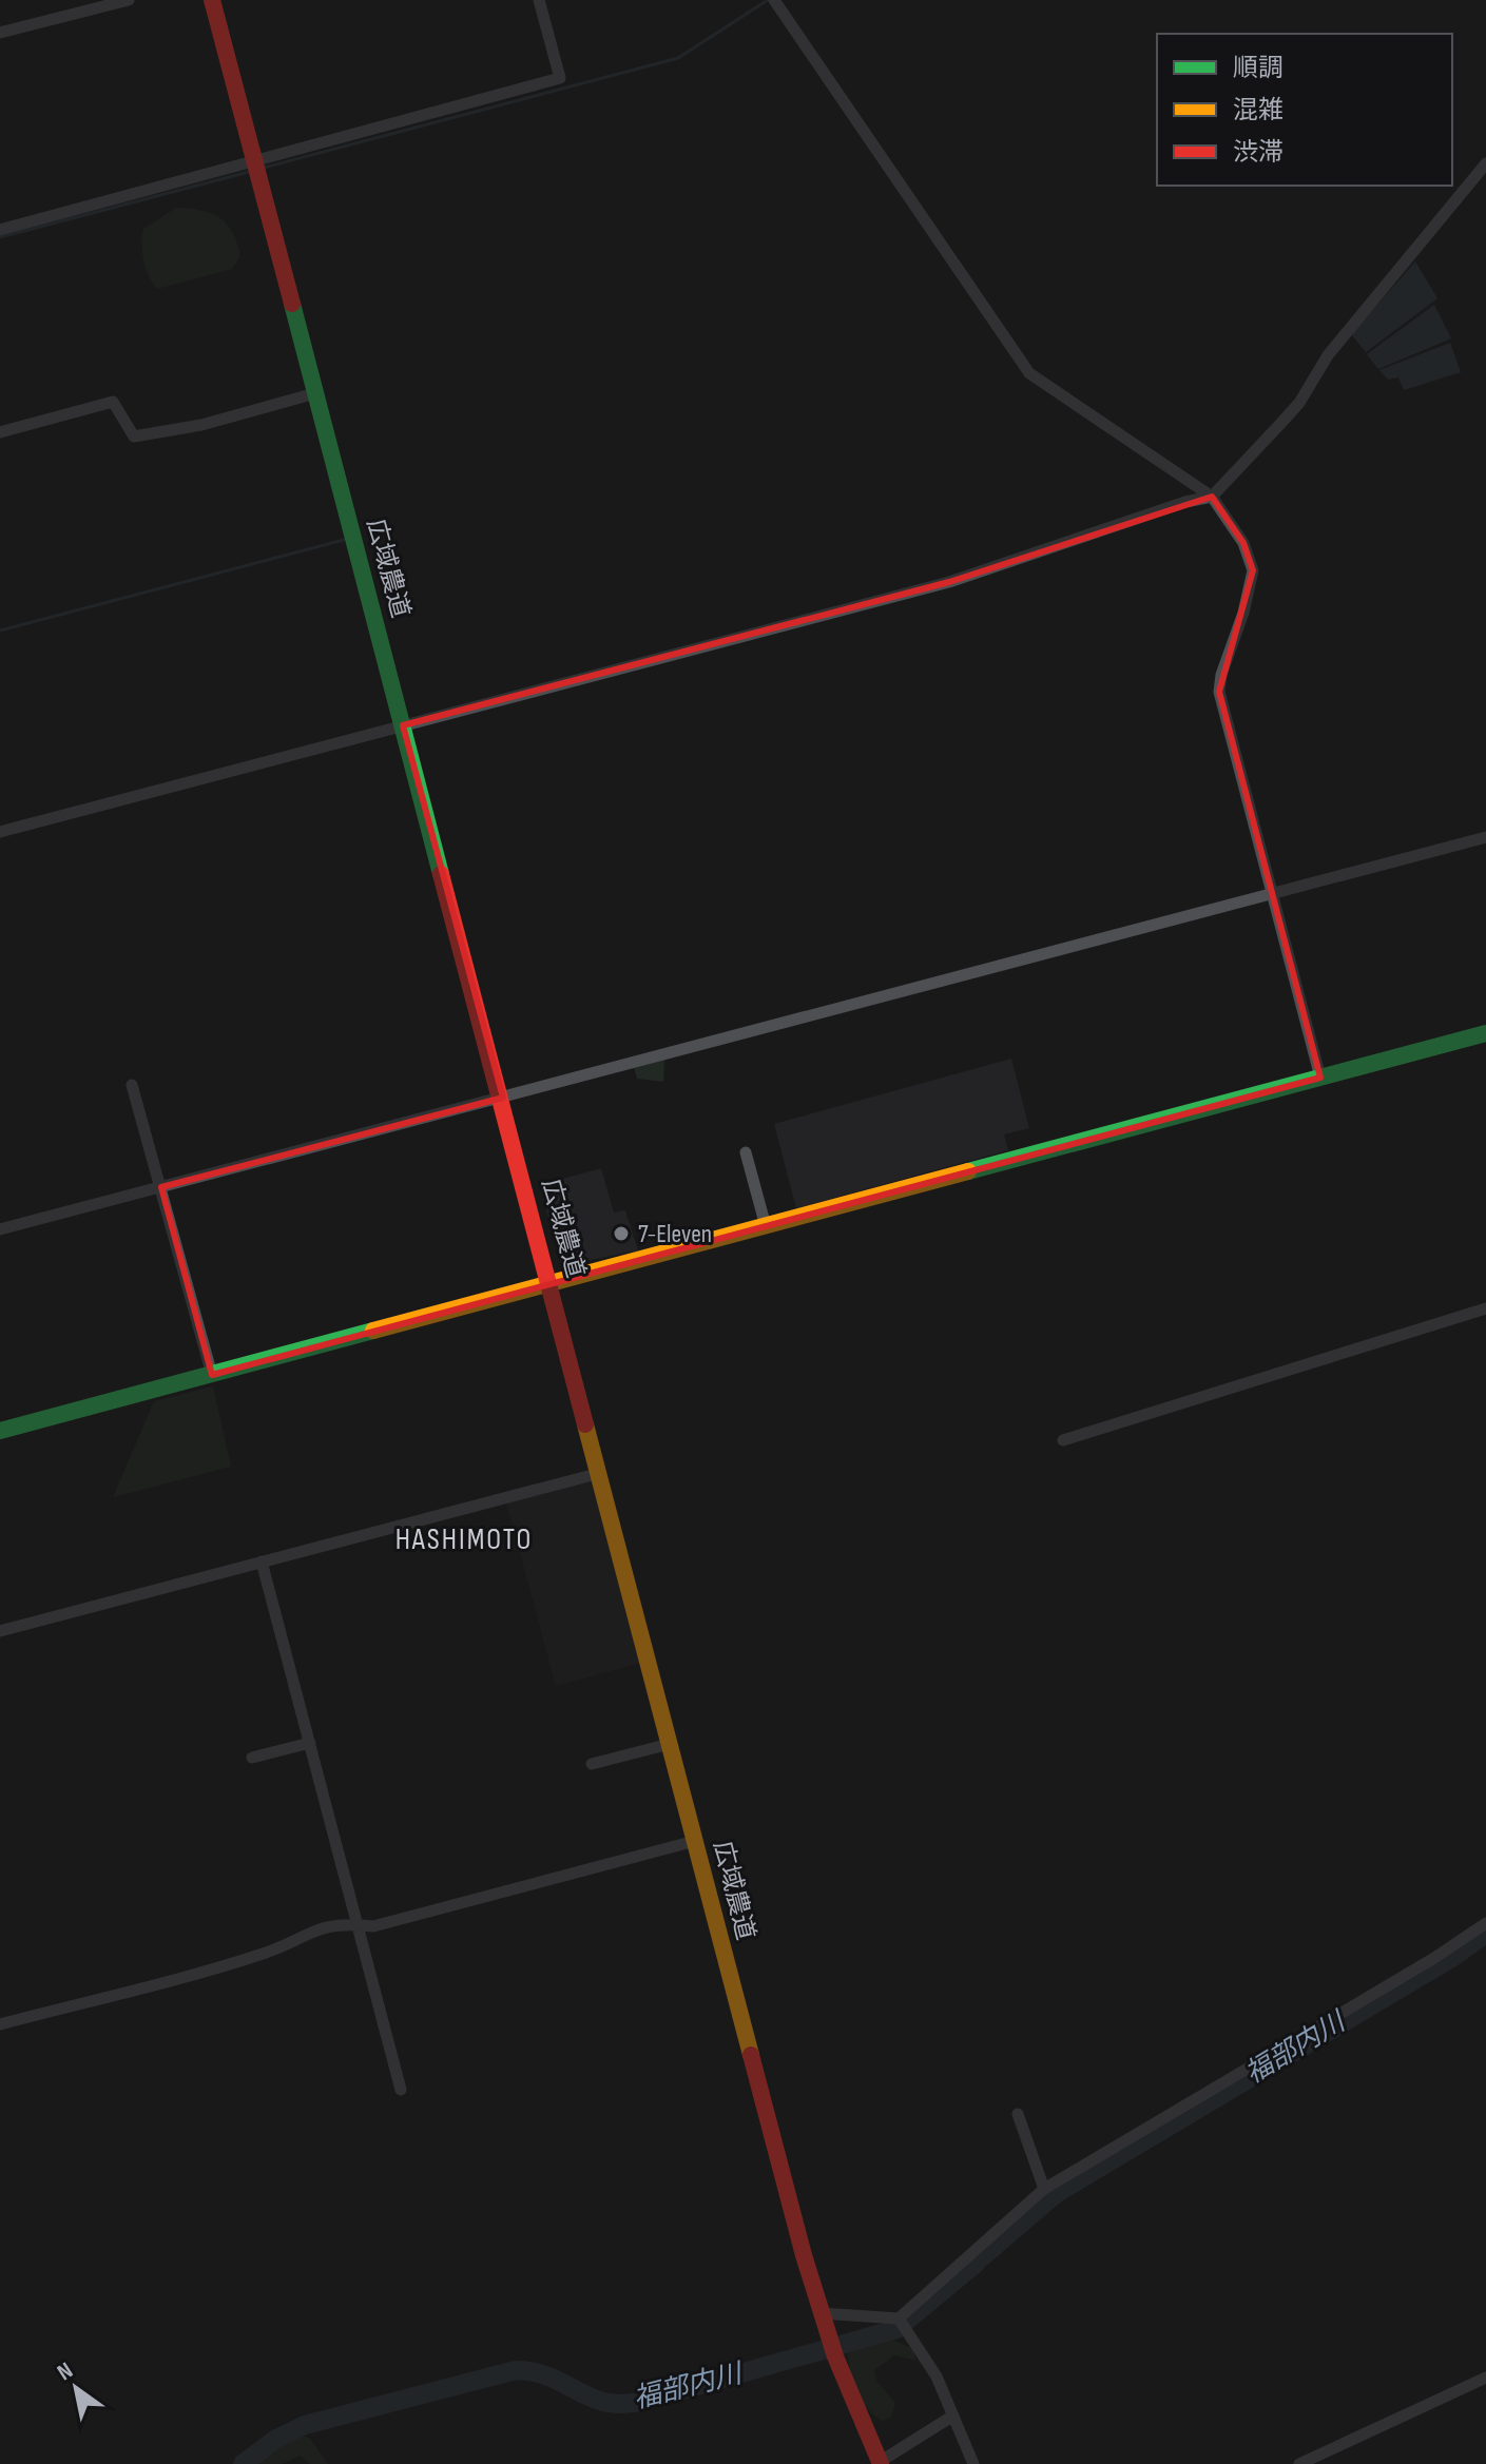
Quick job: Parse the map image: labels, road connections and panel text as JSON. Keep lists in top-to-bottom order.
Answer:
{
  "streets": {
    "street": ["広域農道"]
  },
  "districts": ["HASHIMOTO"],
  "water": ["福部内川"],
  "places": ["7-Eleven"],
  "legend": ["順調", "混雑", "渋滞"],
  "north": "top left"
}
